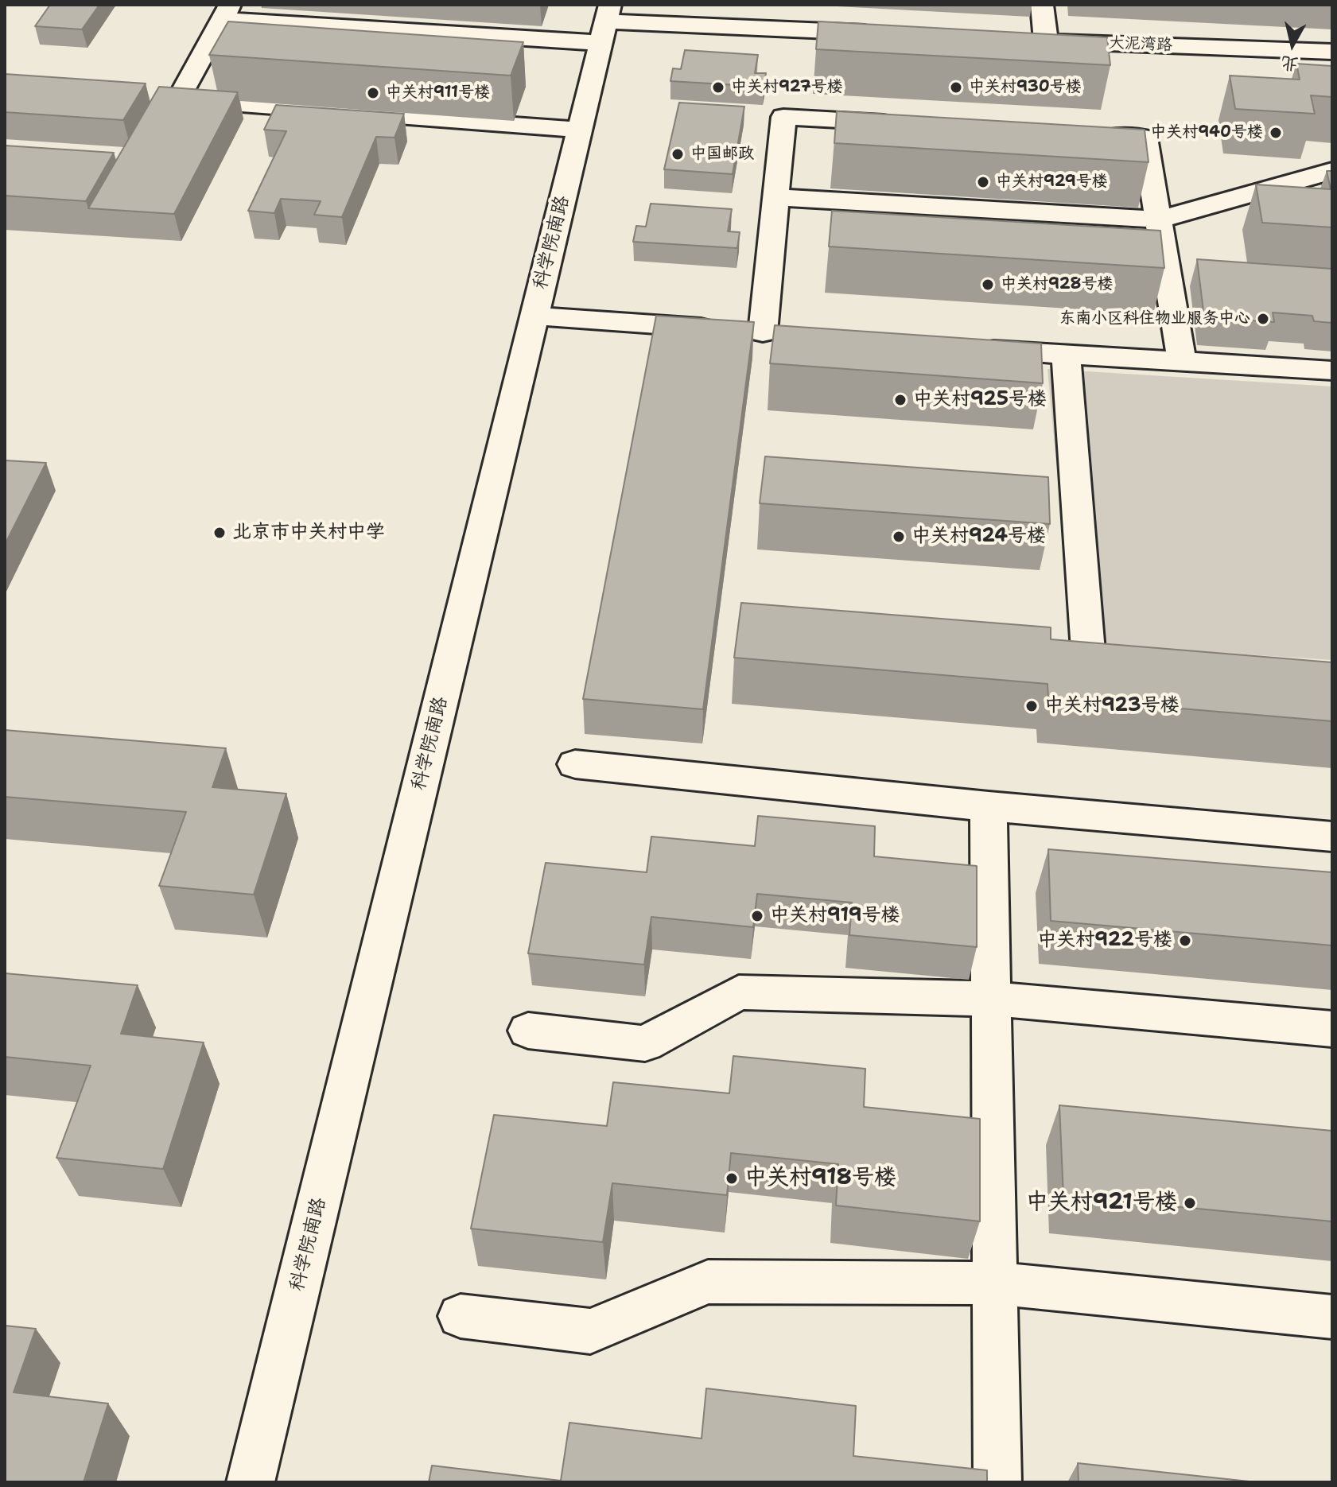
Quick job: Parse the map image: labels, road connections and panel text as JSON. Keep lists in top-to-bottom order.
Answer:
{
  "streets": {
    "street": ["大泥湾路", "科学院南路"]
  },
  "places": [
    "中关村927号楼",
    "中关村930号楼",
    "中关村911号楼",
    "中关村940号楼",
    "中国邮政",
    "中关村929号楼",
    "中关村928号楼",
    "东南小区科住物业服务中心",
    "中关村925号楼",
    "北京市中关村中学",
    "中关村924号楼",
    "中关村923号楼",
    "中关村919号楼",
    "中关村922号楼",
    "中关村918号楼",
    "中关村921号楼"
  ],
  "north": "bottom"
}
